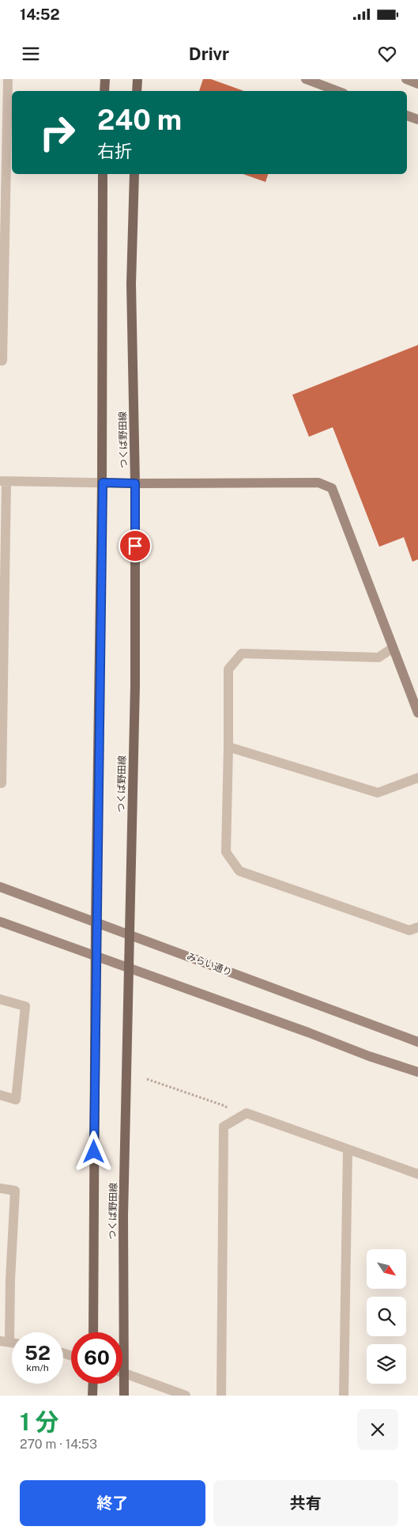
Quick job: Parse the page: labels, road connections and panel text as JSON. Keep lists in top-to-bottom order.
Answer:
{
  "streets": {
    "main road": ["つくば野田線"],
    "street": ["みらい通り"]
  },
  "crossings": [
    ["つくば野田線", "みらい通り"]
  ],
  "north": "bottom right",
  "page": {
    "status": "14:52",
    "header": "Drivr",
    "turn": ["240 m", "右折"],
    "speed": "52 km/h",
    "limit": "60",
    "heading": ["1 分", "270 m · 14:53"],
    "buttons": ["終了", "共有"]
  }
}
